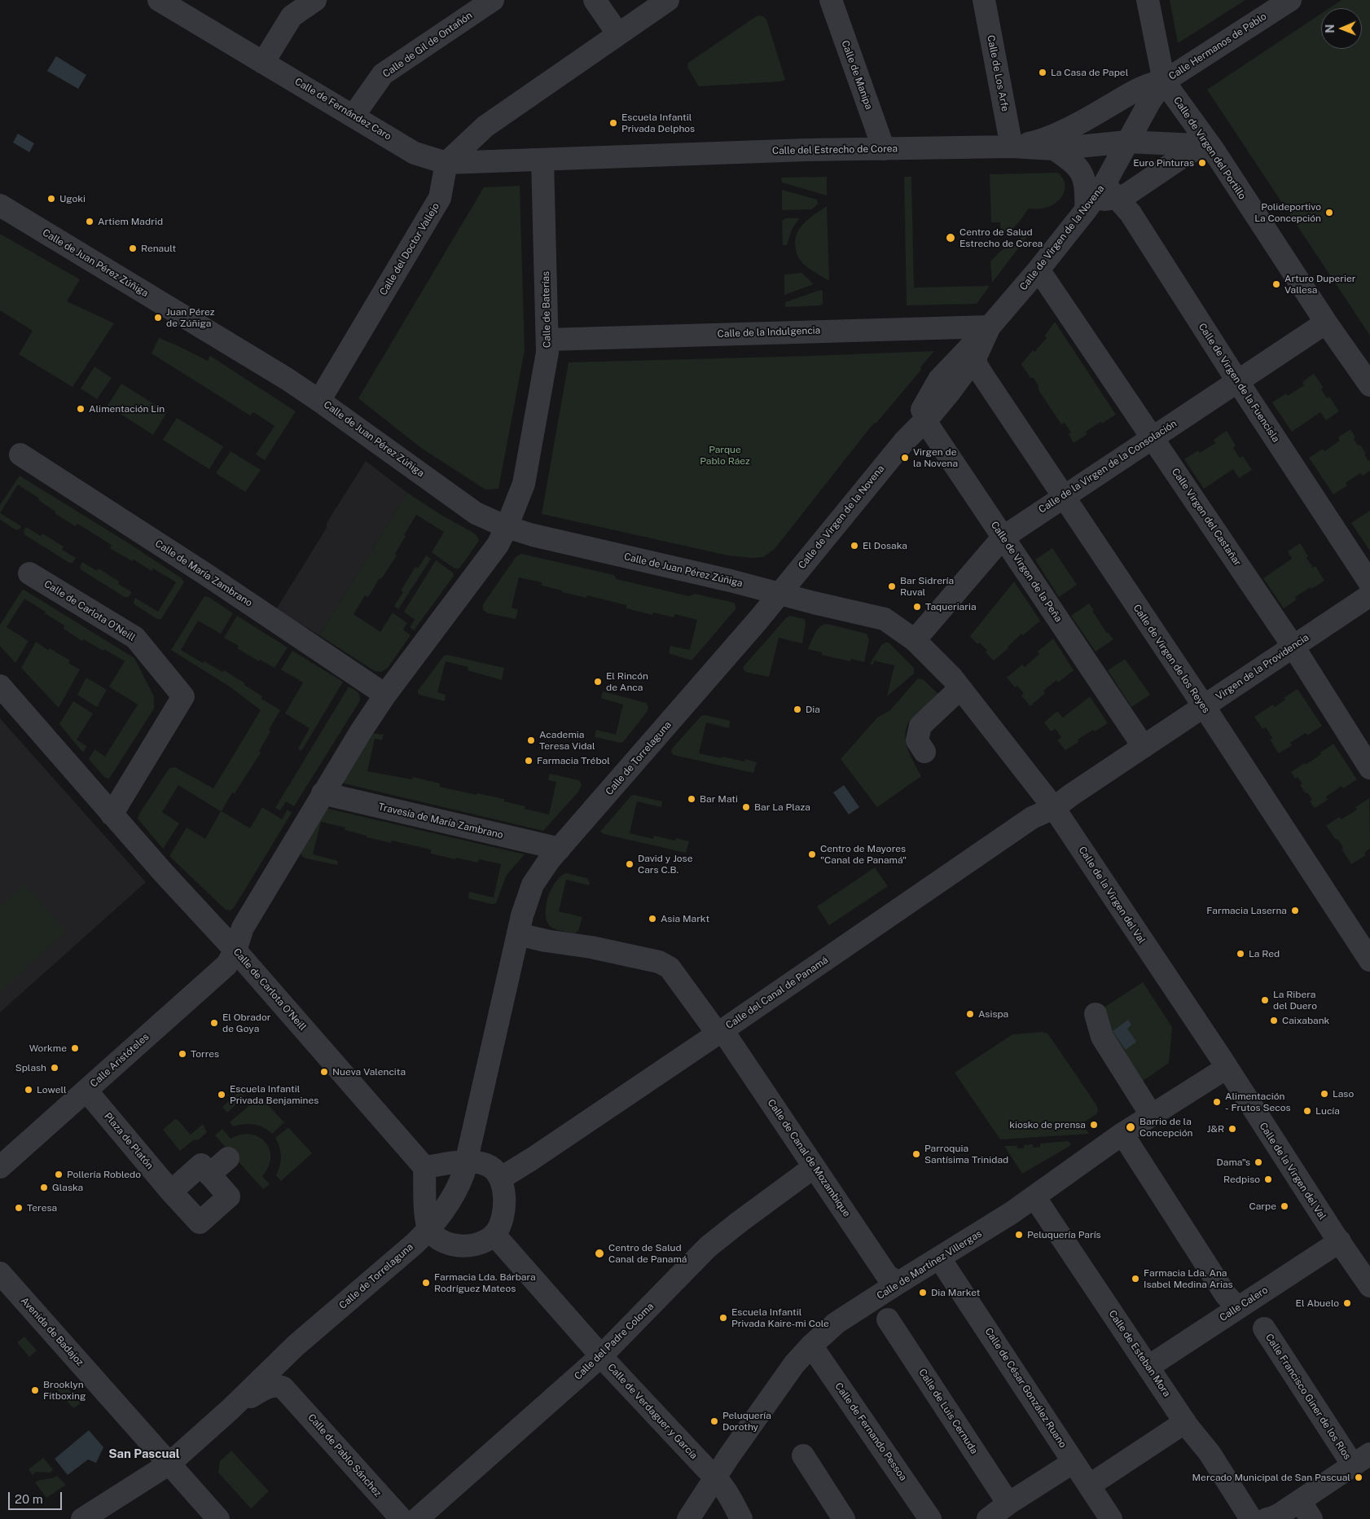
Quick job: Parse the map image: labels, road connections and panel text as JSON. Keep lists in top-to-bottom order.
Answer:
{
  "streets": {
    "street": [
      "Calle de Gil de Ontañón",
      "Calle Hermanos de Pablo",
      "Calle de Los Arfe",
      "Calle de Manipa",
      "Calle de Fernández Caro",
      "Calle de Virgen del Portillo",
      "Calle del Estrecho de Corea",
      "Calle de Virgen de la Novena",
      "Calle del Doctor Vallejo",
      "Calle de Juan Pérez Zúñiga",
      "Calle de Baterías",
      "Calle de la Indulgencia",
      "Calle de Virgen de la Fuencisla",
      "Calle de la Virgen de la Consolación",
      "Calle Virgen del Castañar",
      "Calle de Virgen de la Peña",
      "Calle de María Zambrano",
      "Calle de Carlota O’Neill",
      "Calle de Virgen de los Reyes",
      "Virgen de la Providencia",
      "Calle de Torrelaguna",
      "Travesía de María Zambrano",
      "Calle de la Virgen del Val",
      "Calle del Canal de Panamá",
      "Calle Aristóteles",
      "Plaza de Platón",
      "Calle de Canal de Mozambique",
      "Calle de Martínez Villergas",
      "Calle Calero",
      "Avenida de Badajoz",
      "Calle del Padre Coloma",
      "Calle de Esteban Mora",
      "Calle de César González Ruano",
      "Calle Francisco Giner de los Ríos",
      "Calle de Verdaguer y García",
      "Calle de Luis Cernuda",
      "Calle de Fernando Pessoa",
      "Calle de Pablo Sánchez"
    ]
  },
  "crossings": [
    ["Calle de Gil de Ontañón", "Calle de Fernández Caro"],
    ["Calle Hermanos de Pablo", "Calle de Los Arfe"],
    ["Calle Hermanos de Pablo", "Calle de Virgen del Portillo"],
    ["Calle Hermanos de Pablo", "Calle del Estrecho de Corea"],
    ["Calle Hermanos de Pablo", "Calle de Virgen de la Novena"],
    ["Calle de Los Arfe", "Calle del Estrecho de Corea"],
    ["Calle de Manipa", "Calle del Estrecho de Corea"],
    ["Calle de Fernández Caro", "Calle del Estrecho de Corea"],
    ["Calle de Fernández Caro", "Calle del Doctor Vallejo"],
    ["Calle de Fernández Caro", "Calle de Baterías"],
    ["Calle de Virgen del Portillo", "Calle del Estrecho de Corea"],
    ["Calle de Virgen del Portillo", "Calle de Virgen de la Novena"],
    ["Calle de Virgen del Portillo", "Calle de la Virgen de la Consolación"],
    ["Calle del Estrecho de Corea", "Calle de Virgen de la Novena"],
    ["Calle del Estrecho de Corea", "Calle de Baterías"],
    ["Calle de Virgen de la Novena", "Calle de Juan Pérez Zúñiga"],
    ["Calle de Virgen de la Novena", "Calle de la Indulgencia"],
    ["Calle de Virgen de la Novena", "Calle de Virgen de la Fuencisla"],
    ["Calle de Virgen de la Novena", "Calle Virgen del Castañar"],
    ["Calle de Virgen de la Novena", "Calle de Virgen de la Peña"],
    ["Calle de Virgen de la Novena", "Calle de Virgen de los Reyes"],
    ["Calle de Virgen de la Novena", "Calle de Torrelaguna"],
    ["Calle de Virgen de la Novena", "Calle de la Virgen del Val"],
    ["Calle del Doctor Vallejo", "Calle de Juan Pérez Zúñiga"],
    ["Calle de Juan Pérez Zúñiga", "Calle de Baterías"],
    ["Calle de Juan Pérez Zúñiga", "Calle de Torrelaguna"],
    ["Calle de Juan Pérez Zúñiga", "Calle de la Virgen del Val"],
    ["Calle de Baterías", "Calle de la Indulgencia"],
    ["Calle de Virgen de la Fuencisla", "Calle de la Virgen de la Consolación"],
    ["Calle de la Virgen de la Consolación", "Calle Virgen del Castañar"],
    ["Calle de la Virgen de la Consolación", "Calle de Virgen de la Peña"],
    ["Calle de la Virgen de la Consolación", "Calle de Virgen de los Reyes"],
    ["Calle de la Virgen de la Consolación", "Calle de la Virgen del Val"],
    ["Calle Virgen del Castañar", "Virgen de la Providencia"],
    ["Calle de Virgen de la Peña", "Virgen de la Providencia"],
    ["Calle de Carlota O’Neill", "Calle Aristóteles"],
    ["Calle de Virgen de los Reyes", "Virgen de la Providencia"],
    ["Virgen de la Providencia", "Calle de la Virgen del Val"],
    ["Virgen de la Providencia", "Calle del Canal de Panamá"],
    ["Calle de Torrelaguna", "Travesía de María Zambrano"],
    ["Calle de Torrelaguna", "Calle de la Virgen del Val"],
    ["Calle de Torrelaguna", "Avenida de Badajoz"],
    ["Calle de la Virgen del Val", "Calle del Canal de Panamá"],
    ["Calle de la Virgen del Val", "Calle de Martínez Villergas"],
    ["Calle de la Virgen del Val", "Calle Calero"],
    ["Calle del Canal de Panamá", "Calle de Canal de Mozambique"],
    ["Calle Aristóteles", "Plaza de Platón"],
    ["Calle de Canal de Mozambique", "Calle de Martínez Villergas"],
    ["Calle de Canal de Mozambique", "Calle del Padre Coloma"],
    ["Calle de Martínez Villergas", "Calle de Esteban Mora"],
    ["Calle de Martínez Villergas", "Calle de César González Ruano"],
    ["Calle de Martínez Villergas", "Calle de Verdaguer y García"],
    ["Calle de Martínez Villergas", "Calle de Fernando Pessoa"],
    ["Calle Calero", "Calle de Esteban Mora"],
    ["Calle del Padre Coloma", "Calle de Verdaguer y García"]
  ],
  "districts": ["San Pascual"],
  "parks": ["Parque Pablo Ráez"],
  "places": [
    "La Casa de Papel",
    "Escuela Infantil Privada Delphos",
    "Euro Pinturas",
    "Ugoki",
    "Polideportivo La Concepción",
    "Artiem Madrid",
    "Centro de Salud Estrecho de Corea",
    "Renault",
    "Arturo Duperier Vallesa",
    "Juan Pérez de Zúñiga",
    "Alimentación Lin",
    "Virgen de la Novena",
    "El Dosaka",
    "Bar Sidrería Ruval",
    "Taqueriaria",
    "El Rincón de Anca",
    "Dia",
    "Academia Teresa Vidal",
    "Farmacia Trébol",
    "Bar Mati",
    "Bar La Plaza",
    "Centro de Mayores \"Canal de Panamá\"",
    "David y Jose Cars C.B.",
    "Farmacia Laserna",
    "Asia Markt",
    "La Red",
    "La Ribera del Duero",
    "Asispa",
    "Caixabank",
    "El Obrador de Goya",
    "Workme",
    "Torres",
    "Splash",
    "Nueva Valencita",
    "Lowell",
    "Laso",
    "Escuela Infantil Privada Benjamines",
    "Alimentación - Frutos Secos",
    "Lucía",
    "kiosko de prensa",
    "Barrio de la Concepción",
    "J&R",
    "Parroquia Santísima Trinidad",
    "Dama\"s",
    "Pollería Robledo",
    "Redpiso",
    "Glaska",
    "Carpe",
    "Teresa",
    "Peluquería París",
    "Centro de Salud Canal de Panamá",
    "Farmacia Lda. Ana Isabel Medina Arias",
    "Farmacia Lda. Bárbara Rodríguez Mateos",
    "Dia Market",
    "El Abuelo",
    "Escuela Infantil Privada Kaire-mi Cole",
    "Brooklyn Fitboxing",
    "Peluquería Dorothy",
    "Mercado Municipal de San Pascual"
  ],
  "scale_bar": "20 m",
  "north": "left"
}
